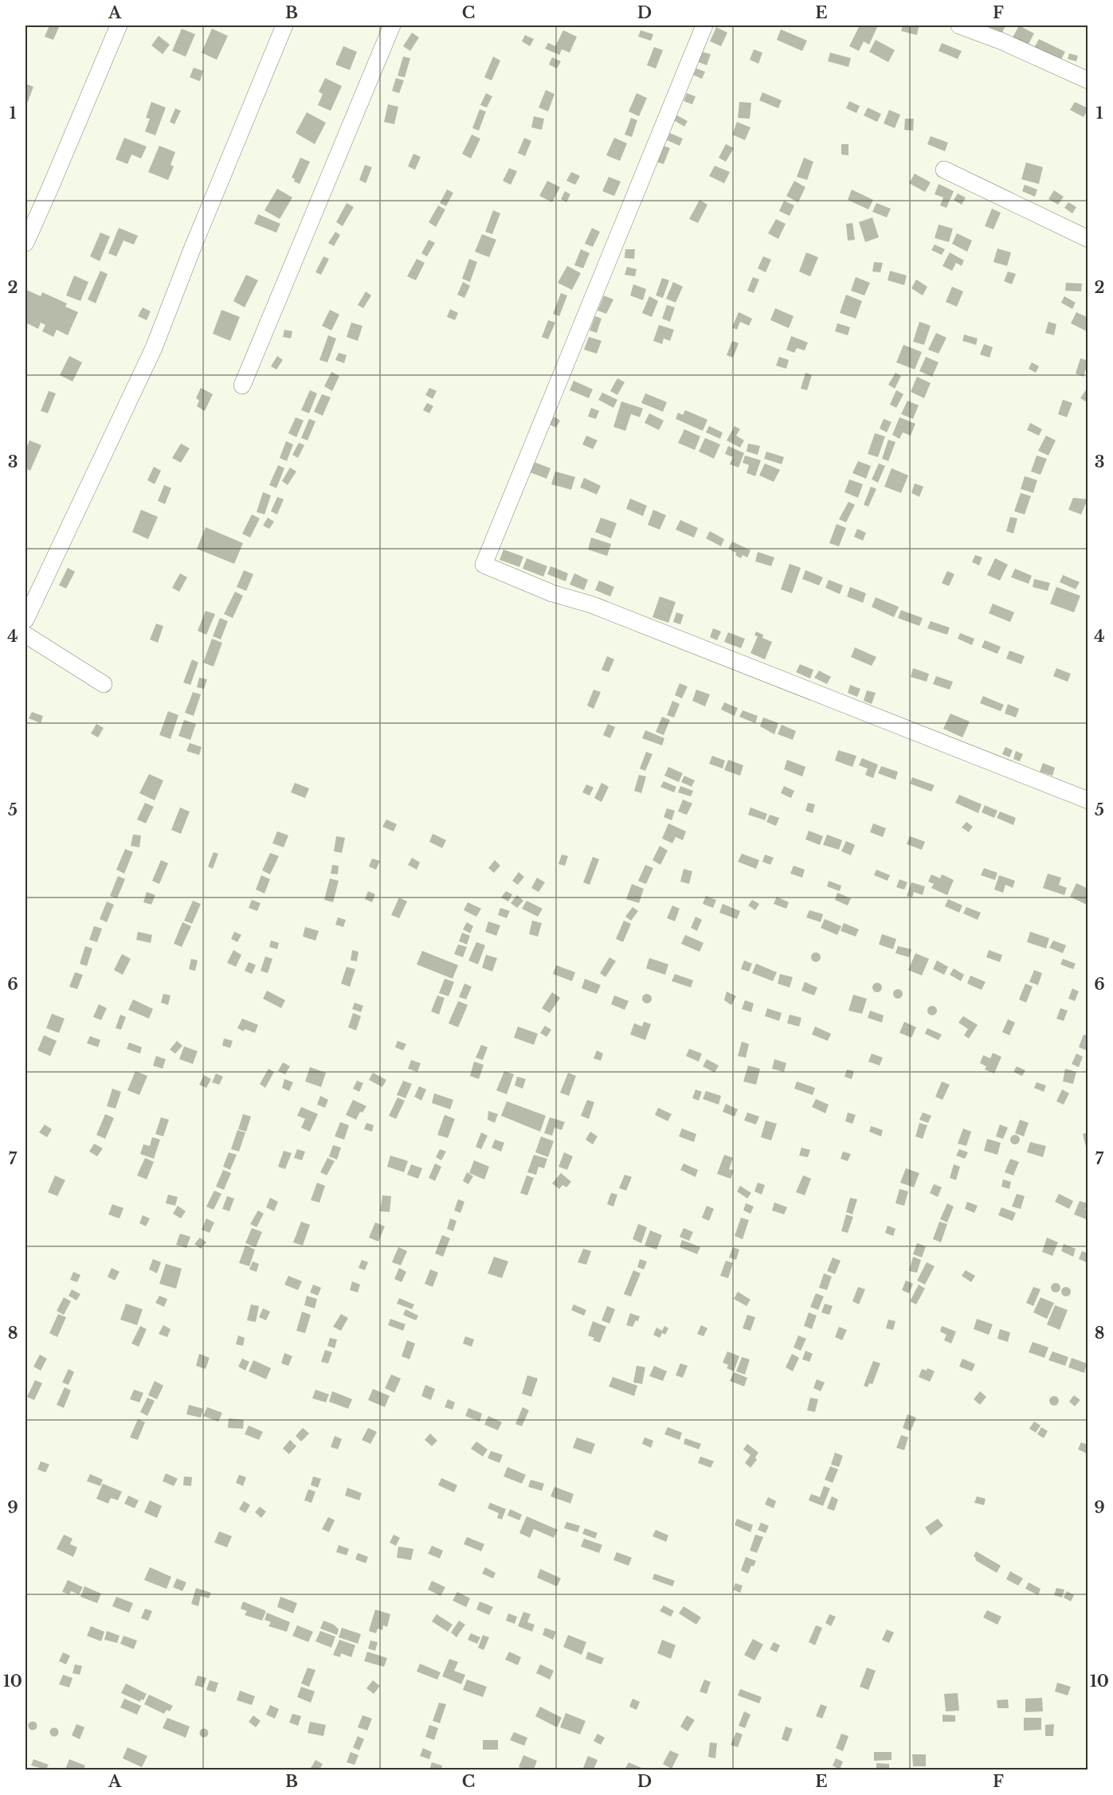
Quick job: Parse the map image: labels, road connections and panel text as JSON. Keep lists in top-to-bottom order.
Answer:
{
  "grid": {
    "columns": [
      "A",
      "B",
      "C",
      "D",
      "E",
      "F"
    ],
    "rows": [
      "1",
      "2",
      "3",
      "4",
      "5",
      "6",
      "7",
      "8",
      "9",
      "10"
    ]
  }
}
